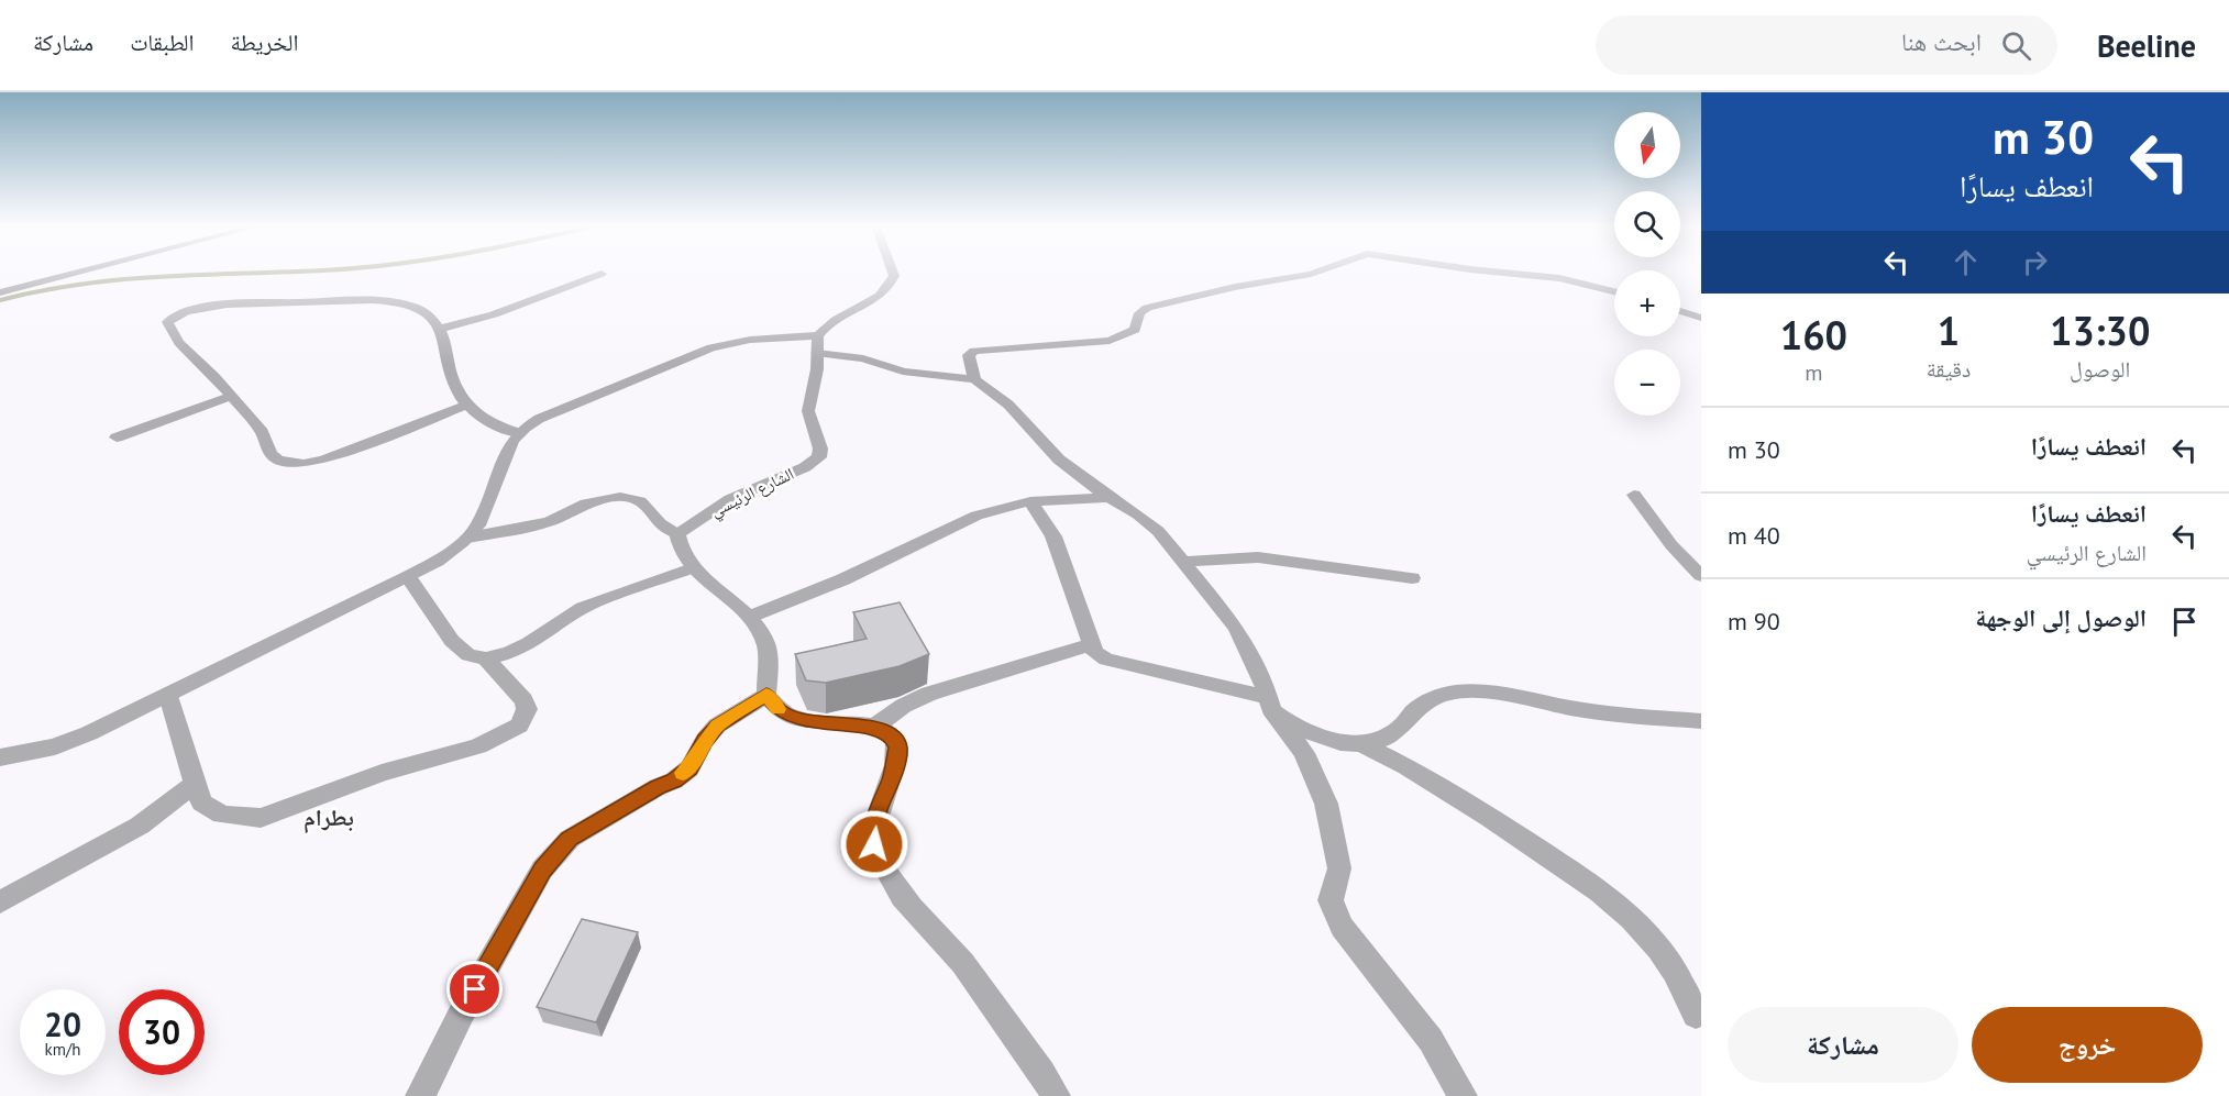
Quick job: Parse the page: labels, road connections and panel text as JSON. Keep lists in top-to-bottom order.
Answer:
{
  "streets": {
    "street": ["الشارع الرئيسي"]
  },
  "districts": ["بطرام"],
  "north": "bottom",
  "page": {
    "header": "Beeline",
    "search": "ابحث هنا",
    "nav": ["الخريطة", "الطبقات", "مشاركة"],
    "turn": ["30 m", "انعطف يسارًا"],
    "map_buttons": ["+", "−"],
    "eta": [
      "13:30",
      "الوصول",
      "1",
      "دقيقة",
      "160",
      "m"
    ],
    "list": [
      {
        "name": "انعطف يسارًا",
        "value": "30 m"
      },
      {
        "name": "انعطف يسارًا",
        "note": "الشارع الرئيسي",
        "value": "40 m"
      },
      {
        "name": "الوصول إلى الوجهة",
        "value": "90 m"
      }
    ],
    "speed": "20 km/h",
    "limit": "30",
    "buttons": ["خروج", "مشاركة"]
  }
}
